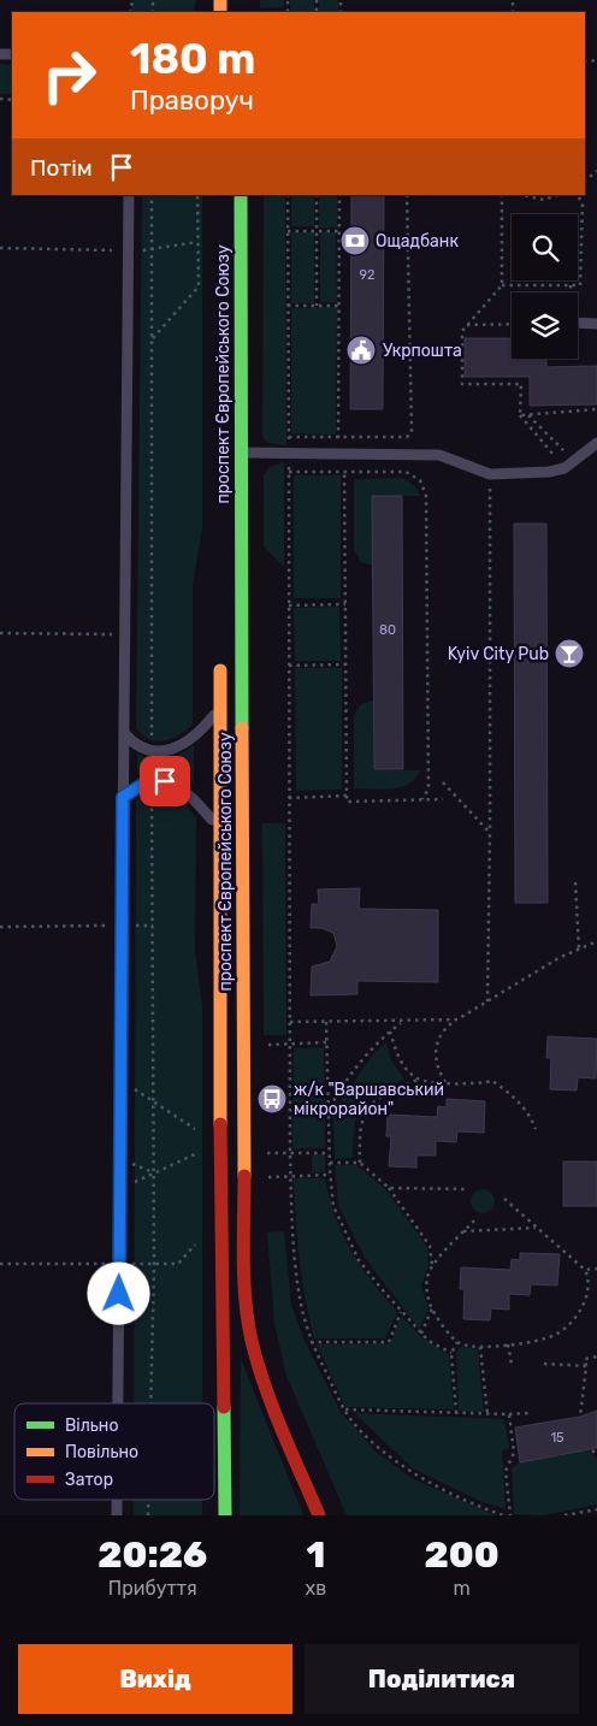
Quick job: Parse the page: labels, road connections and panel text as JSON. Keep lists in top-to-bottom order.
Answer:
{
  "streets": {
    "main road": ["проспект Європейського Союзу"]
  },
  "places": {
    "bank": ["Ощадбанк"],
    "public building": ["Укрпошта"],
    "bar": ["Kyiv City Pub"],
    "bus stop": ["ж/к \"Варшавський мікрорайон\""]
  },
  "house_numbers": ["92", "80", "15"],
  "legend": ["Вільно", "Повільно", "Затор"],
  "page": {
    "turn": ["180 m", "Праворуч"],
    "then": "Потім",
    "eta": [
      "20:26",
      "Прибуття",
      "1",
      "хв",
      "200",
      "m"
    ],
    "buttons": ["Вихід", "Поділитися"]
  }
}
